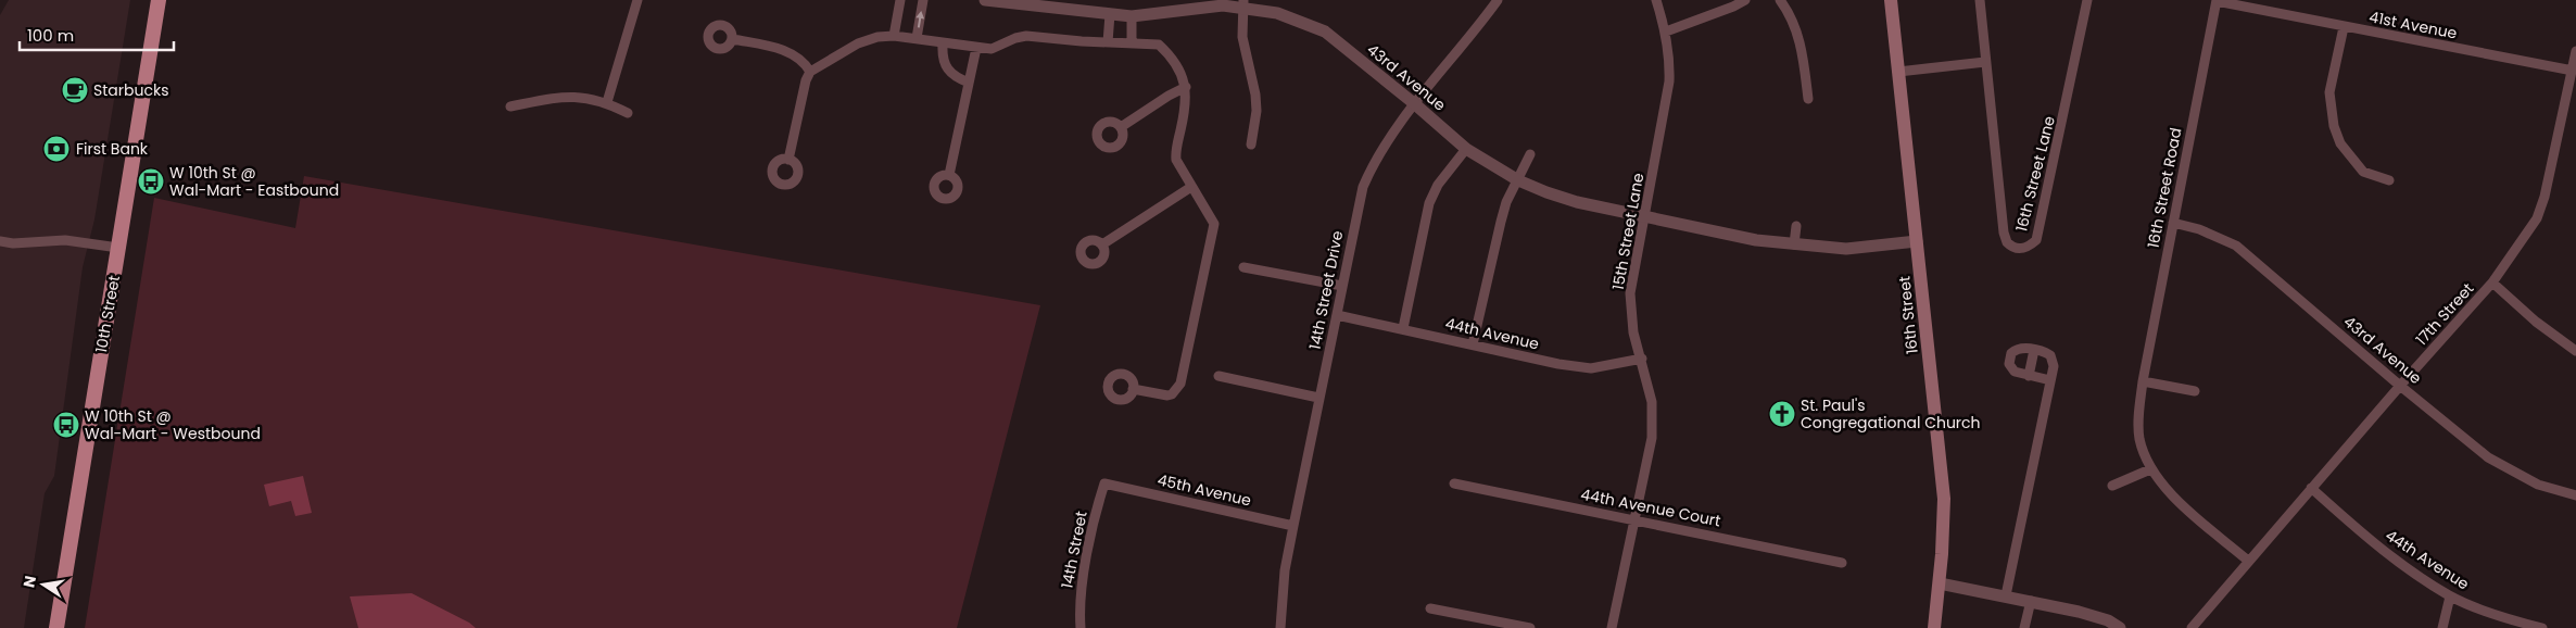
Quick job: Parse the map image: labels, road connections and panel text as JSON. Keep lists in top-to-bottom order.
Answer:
{
  "streets": {
    "main road": ["10th Street", "16th Street"],
    "street": [
      "41st Avenue",
      "43rd Avenue",
      "16th Street Lane",
      "16th Street Road",
      "15th Street Lane",
      "14th Street Drive",
      "17th Street",
      "44th Avenue",
      "45th Avenue",
      "44th Avenue Court",
      "14th Street"
    ]
  },
  "crossings": [
    ["41st Avenue", "16th Street Road"],
    ["41st Avenue", "17th Street"],
    ["43rd Avenue", "16th Street Road"],
    ["43rd Avenue", "15th Street Lane"],
    ["43rd Avenue", "14th Street Drive"],
    ["43rd Avenue", "17th Street"],
    ["43rd Avenue", "16th Street"],
    ["16th Street Road", "17th Street"],
    ["15th Street Lane", "44th Avenue"],
    ["15th Street Lane", "44th Avenue Court"],
    ["14th Street Drive", "44th Avenue"],
    ["14th Street Drive", "45th Avenue"],
    ["17th Street", "44th Avenue"],
    ["45th Avenue", "14th Street"]
  ],
  "places": {
    "cafe": ["Starbucks"],
    "bank": ["First Bank"],
    "bus stop": ["W 10th St @ Wal-Mart - Eastbound", "W 10th St @ Wal-Mart - Westbound"],
    "church": ["St. Paul's Congregational Church"]
  },
  "scale_bar": "100 m",
  "north": "left"
}
